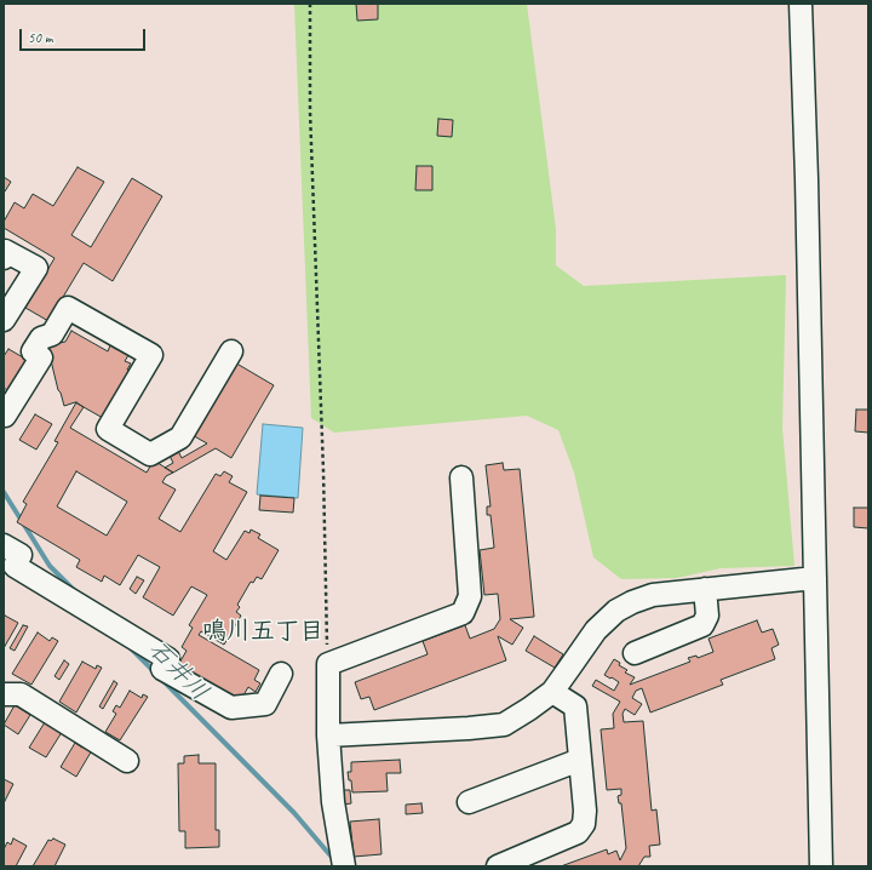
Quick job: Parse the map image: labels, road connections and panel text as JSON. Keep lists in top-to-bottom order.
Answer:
{
  "districts": ["鳴川五丁目"],
  "water": ["石井川"],
  "scale_bar": "50 m"
}
